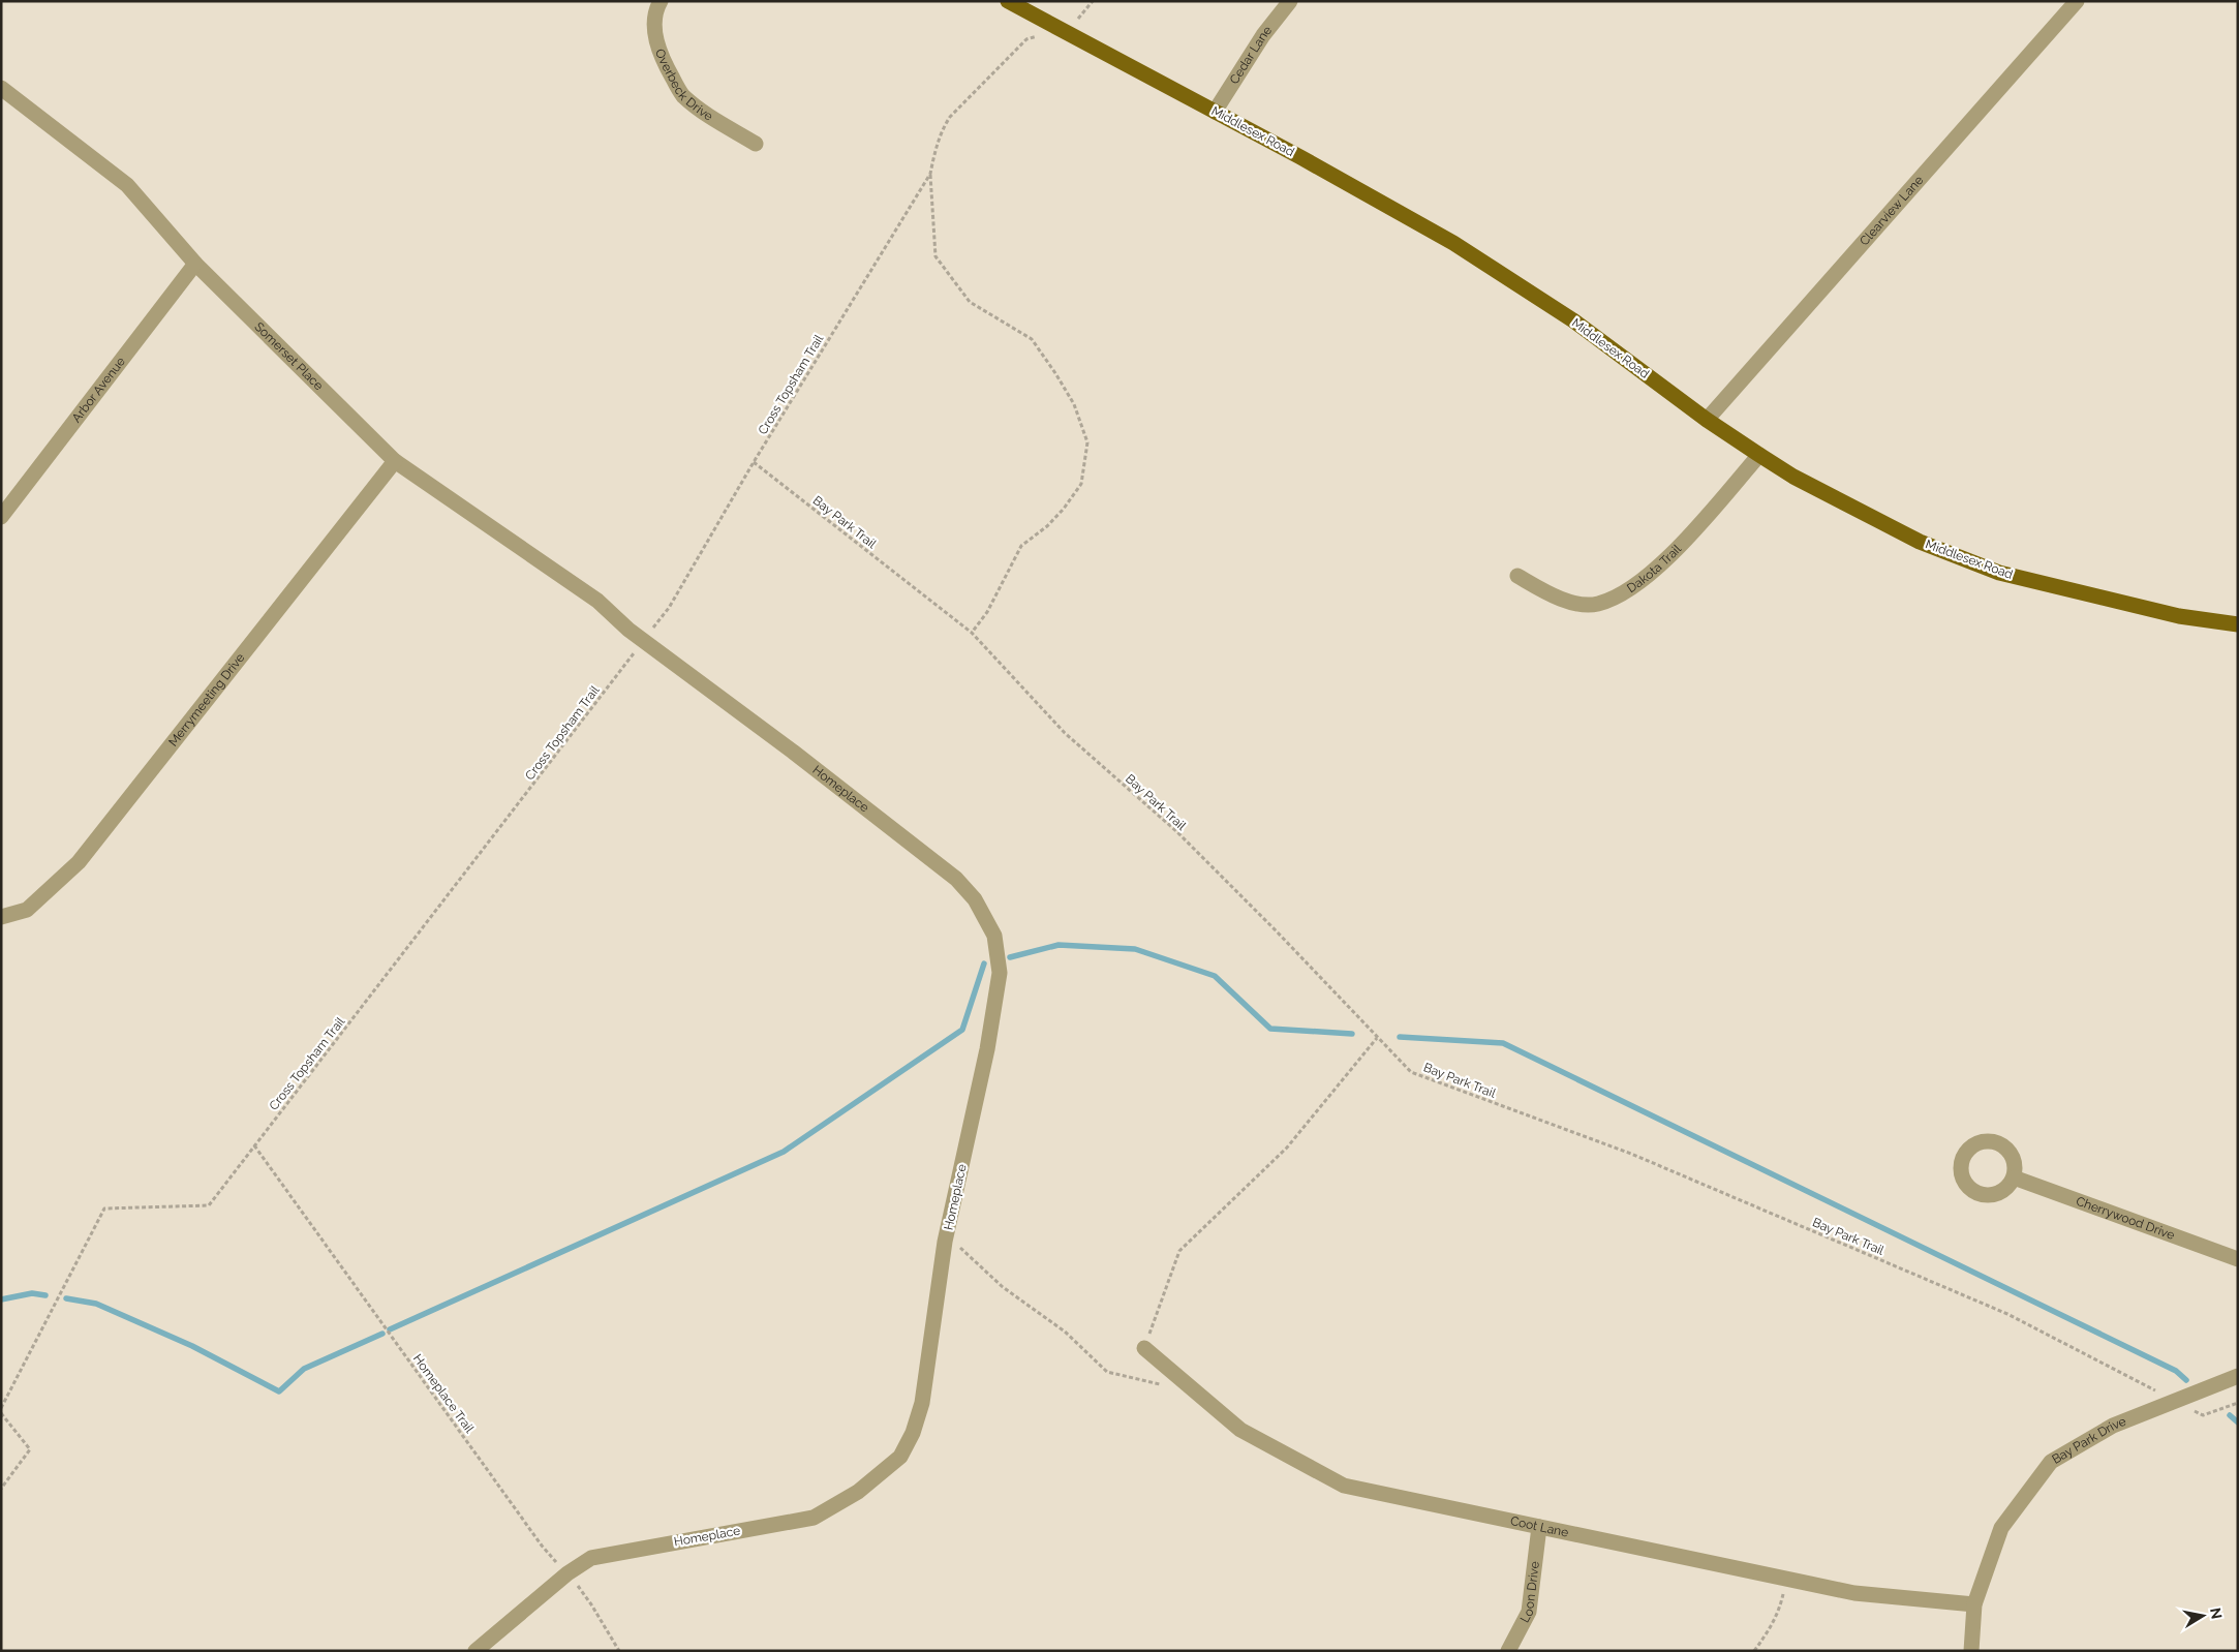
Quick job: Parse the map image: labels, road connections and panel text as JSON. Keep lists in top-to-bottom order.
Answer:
{
  "streets": {
    "main road": ["Middlesex Road"],
    "street": [
      "Cedar Lane",
      "Overbeck Drive",
      "Clearview Lane",
      "Somerset Place",
      "Arbor Avenue",
      "Dakota Trail",
      "Merrymeeting Drive",
      "Homeplace",
      "Cherrywood Drive",
      "Bay Park Drive",
      "Coot Lane",
      "Loon Drive"
    ],
    "path": ["Cross Topsham Trail", "Bay Park Trail", "Homeplace Trail"]
  },
  "crossings": [
    ["Cedar Lane", "Middlesex Road"],
    ["Middlesex Road", "Clearview Lane"],
    ["Middlesex Road", "Cross Topsham Trail"],
    ["Middlesex Road", "Dakota Trail"],
    ["Somerset Place", "Arbor Avenue"],
    ["Somerset Place", "Merrymeeting Drive"],
    ["Somerset Place", "Homeplace"],
    ["Cross Topsham Trail", "Bay Park Trail"],
    ["Cross Topsham Trail", "Homeplace"],
    ["Cross Topsham Trail", "Homeplace Trail"],
    ["Bay Park Trail", "Bay Park Drive"],
    ["Homeplace", "Homeplace Trail"],
    ["Bay Park Drive", "Coot Lane"],
    ["Coot Lane", "Loon Drive"]
  ],
  "north": "right"
}
